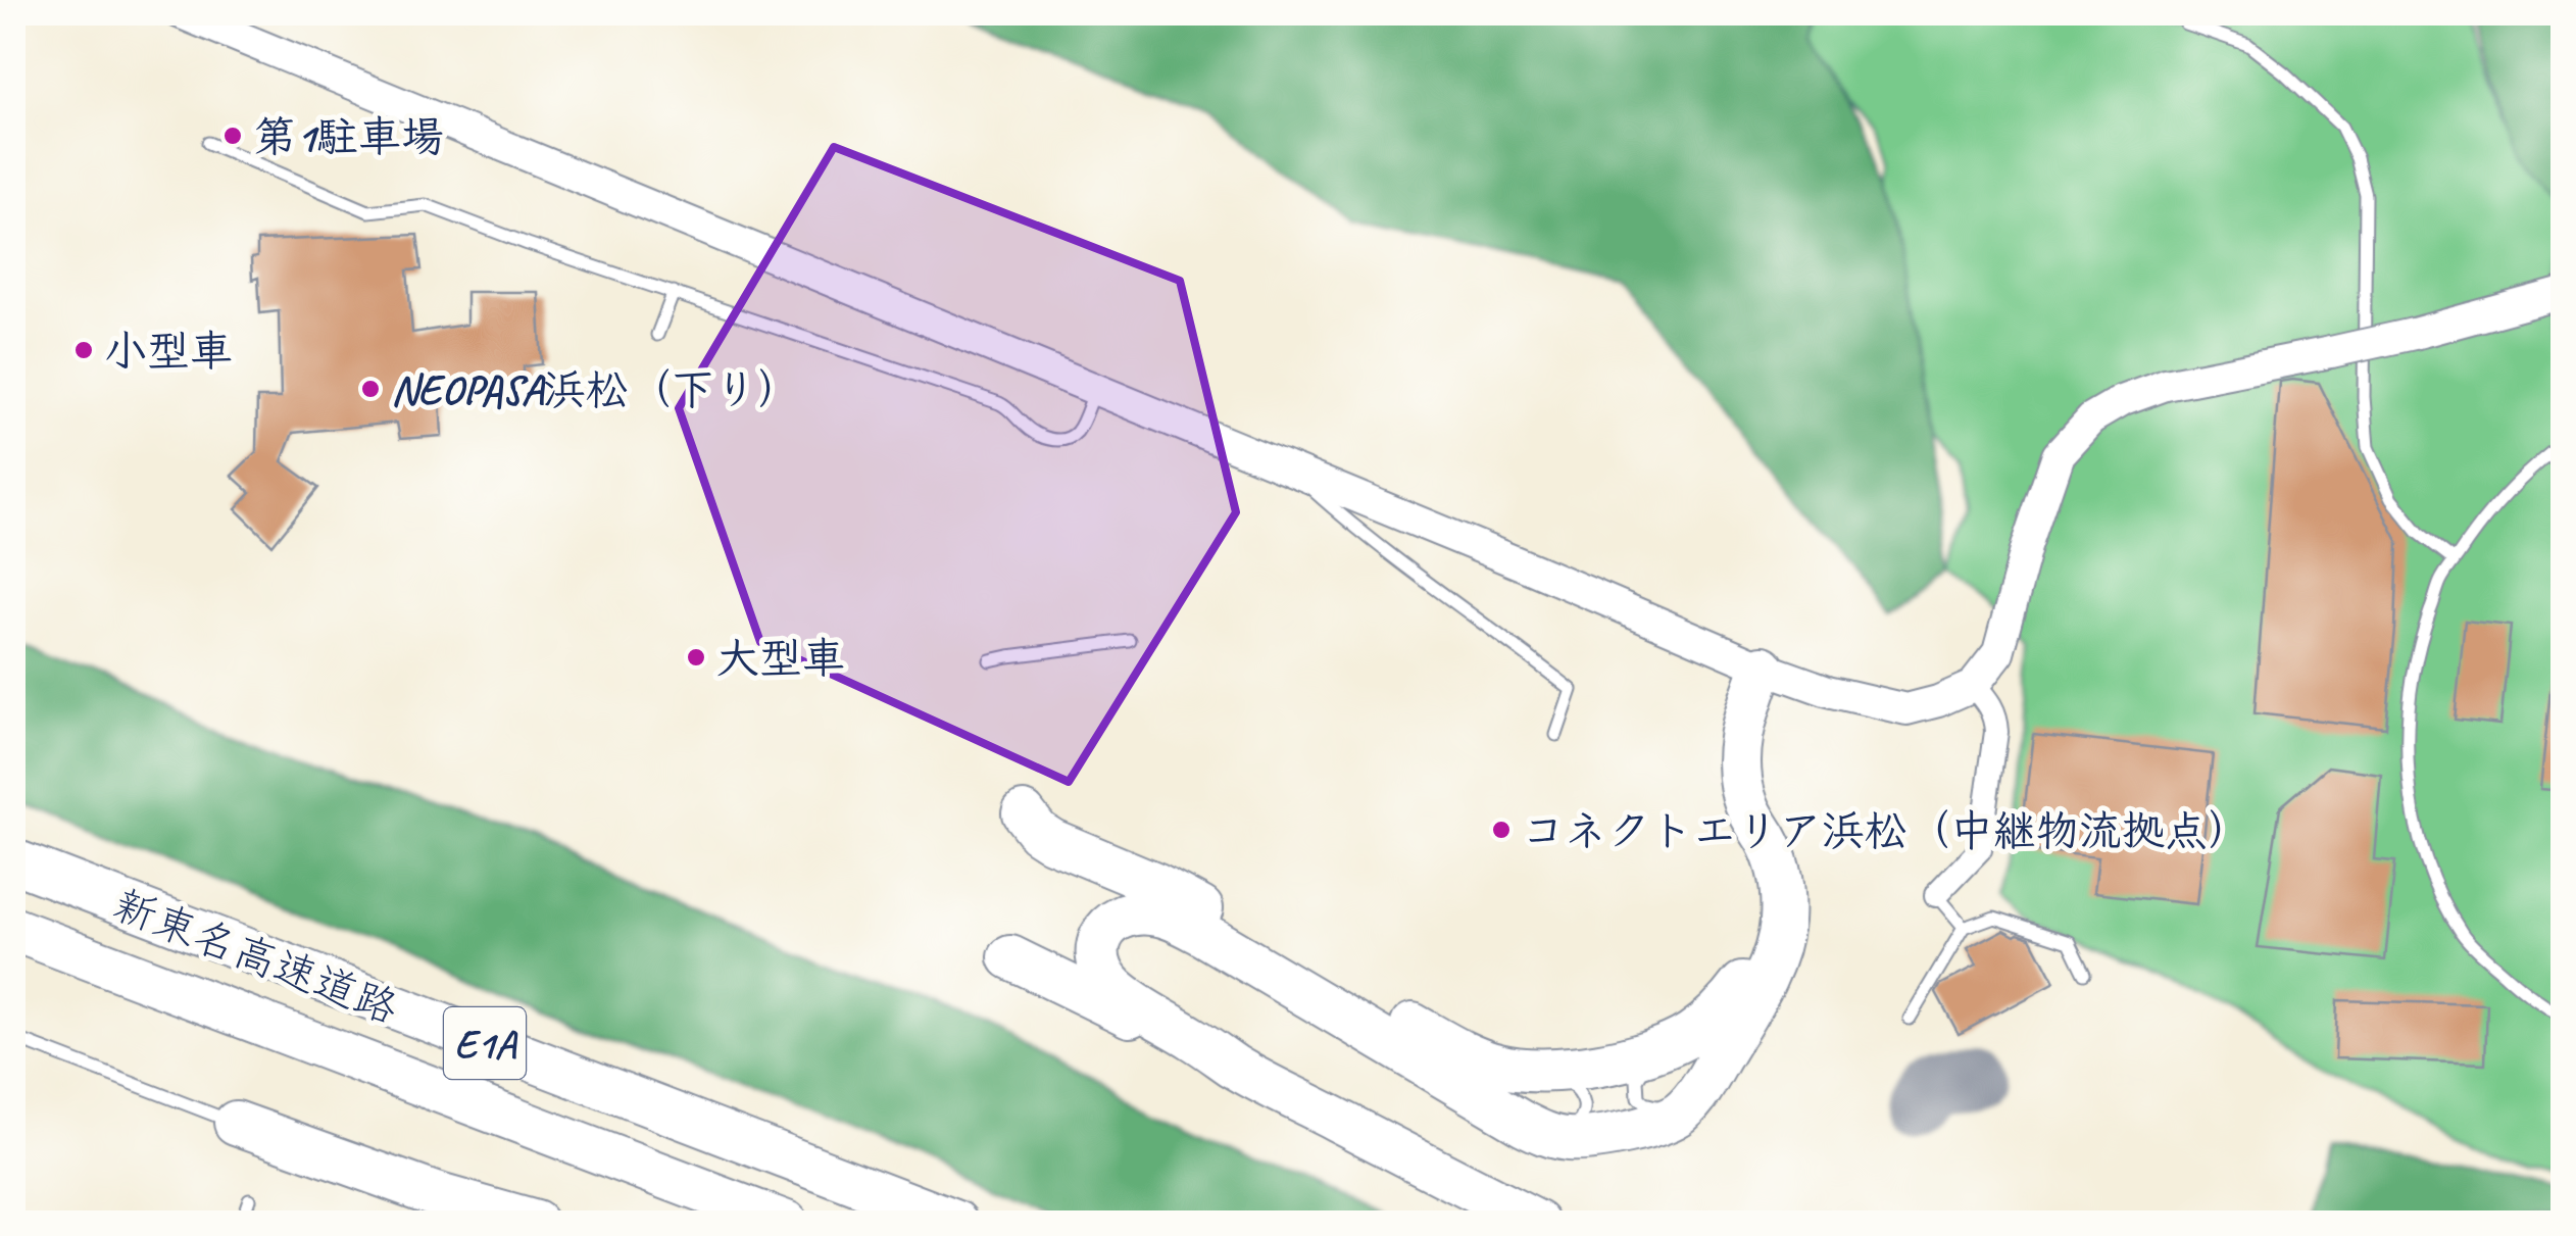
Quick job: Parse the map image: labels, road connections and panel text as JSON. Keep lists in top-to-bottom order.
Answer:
{
  "streets": {
    "highway": ["新東名高速道路", "E1A"]
  },
  "places": [
    "第1駐車場",
    "小型車",
    "NEOPASA浜松（下り）",
    "大型車",
    "コネクトエリア浜松（中継物流拠点）"
  ]
}
